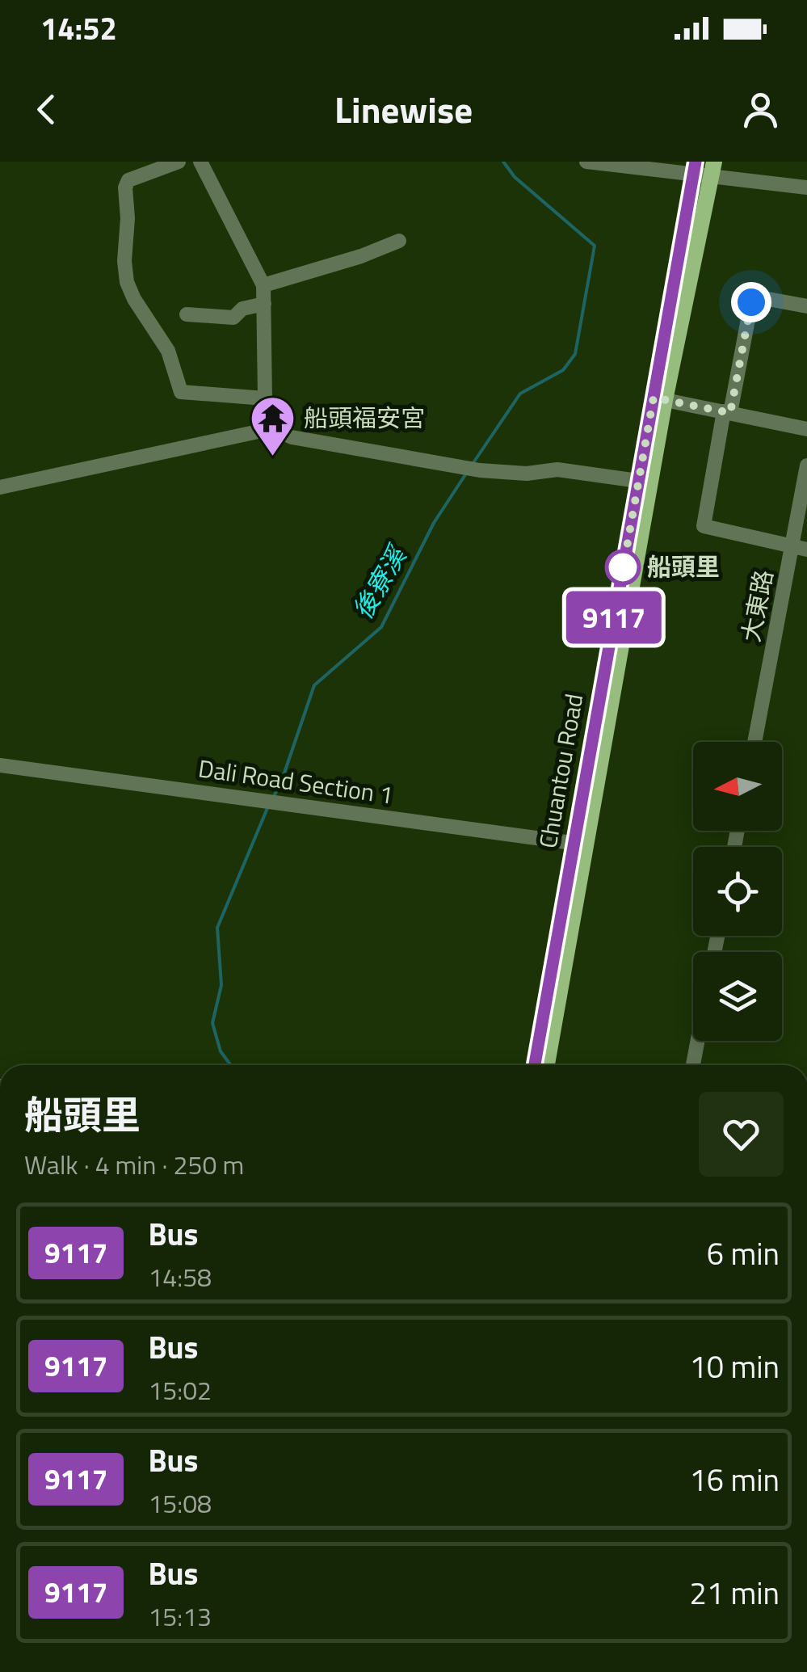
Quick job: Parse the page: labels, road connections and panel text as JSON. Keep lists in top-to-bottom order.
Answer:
{
  "streets": {
    "main road": ["Chuantou Road"],
    "street": ["大東路", "Dali Road Section 1"]
  },
  "crossings": [
    ["Chuantou Road", "Dali Road Section 1"]
  ],
  "water": ["後寮溪"],
  "places": {
    "temple": ["船頭福安宮"],
    "other": ["船頭里"]
  },
  "lines": ["bus line 9117"],
  "north": "left",
  "page": {
    "status": "14:52",
    "header": "Linewise",
    "on_map": "9117",
    "heading": ["船頭里", "Walk · 4 min · 250 m"],
    "list": [
      {
        "mark": "9117",
        "name": "Bus",
        "note": "14:58",
        "value": "6 min"
      },
      {
        "mark": "9117",
        "name": "Bus",
        "note": "15:02",
        "value": "10 min"
      },
      {
        "mark": "9117",
        "name": "Bus",
        "note": "15:08",
        "value": "16 min"
      },
      {
        "mark": "9117",
        "name": "Bus",
        "note": "15:13",
        "value": "21 min"
      }
    ]
  }
}
